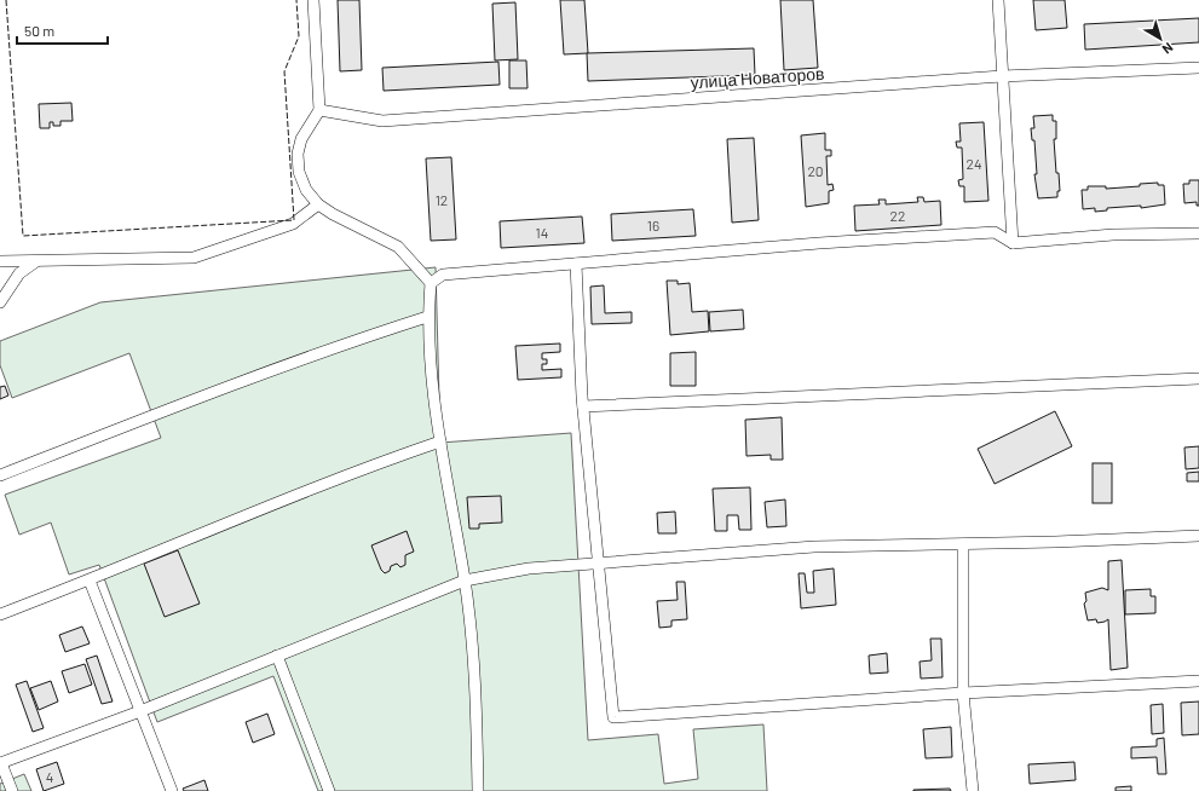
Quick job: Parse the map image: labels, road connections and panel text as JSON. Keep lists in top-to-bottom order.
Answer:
{
  "streets": {
    "street": ["улица Новаторов"]
  },
  "house_numbers": [
    "24",
    "20",
    "12",
    "22",
    "16",
    "14",
    "4"
  ],
  "scale_bar": "50 m",
  "north": "bottom right"
}
